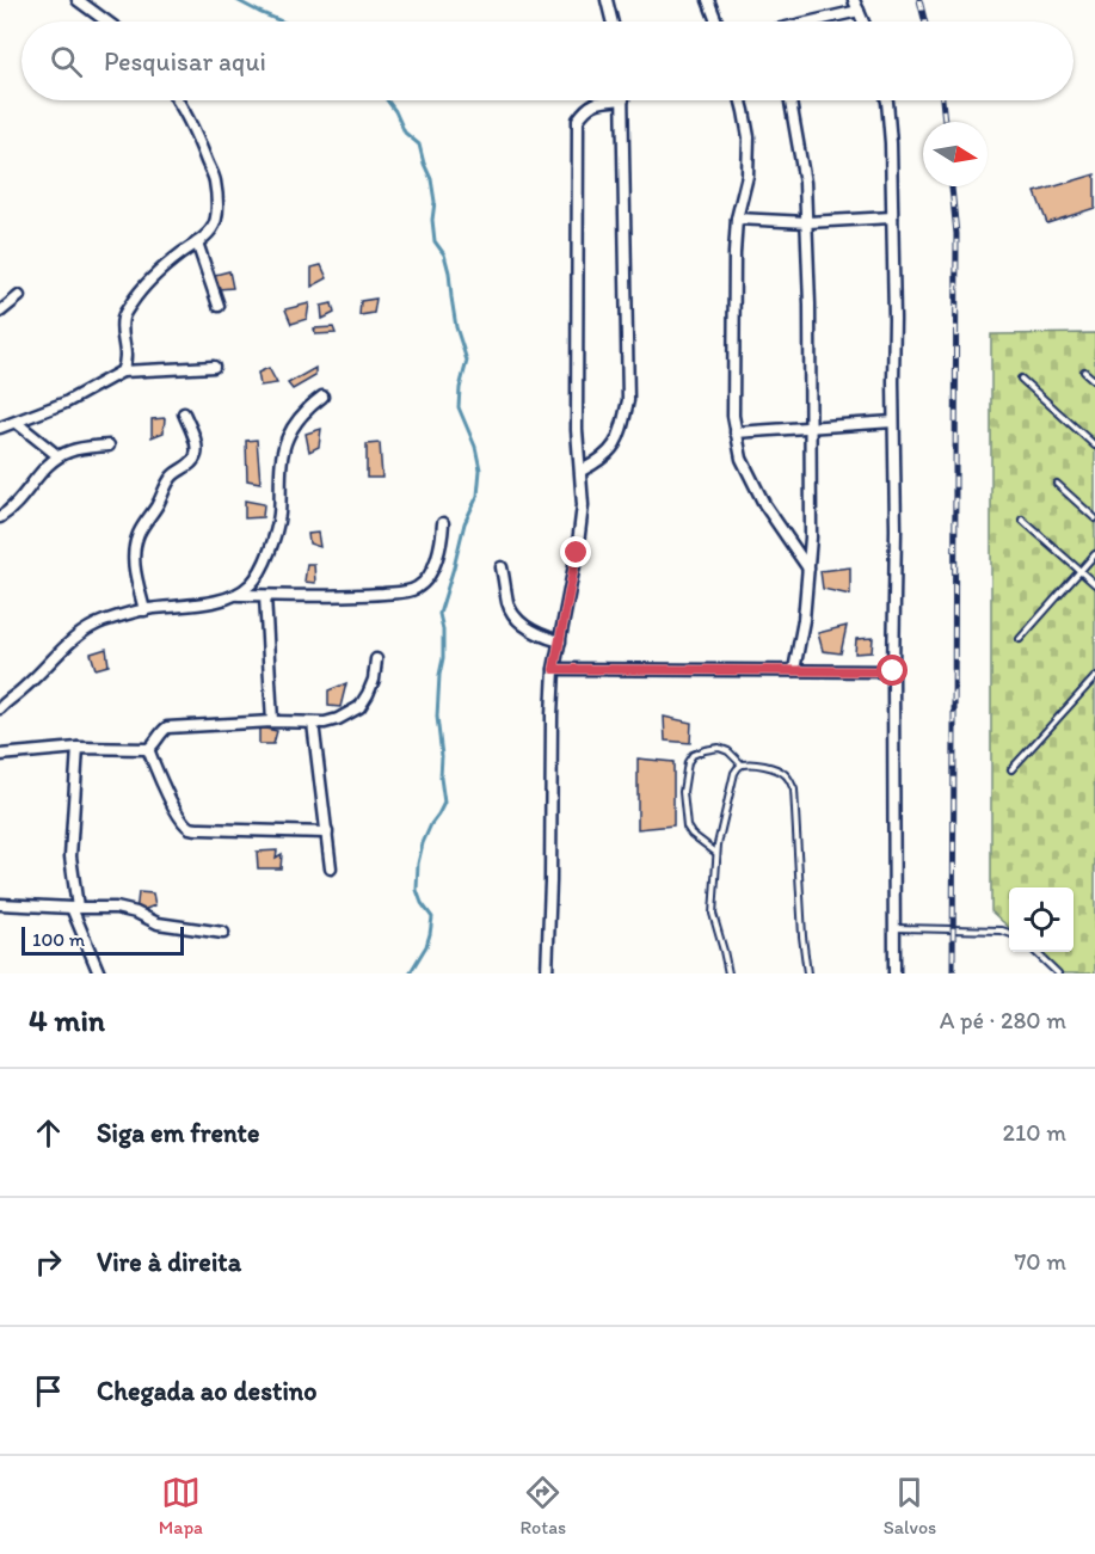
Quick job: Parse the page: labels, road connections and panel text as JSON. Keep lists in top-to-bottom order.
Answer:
{
  "scale_bar": "100 m",
  "north": "right",
  "page": {
    "search": "Pesquisar aqui",
    "scale": "100 m",
    "heading": ["4 min", "A pé · 280 m"],
    "list": [
      ["Siga em frente", "210 m"],
      ["Vire à direita", "70 m"],
      "Chegada ao destino"
    ],
    "nav": ["Mapa", "Rotas", "Salvos"]
  }
}
